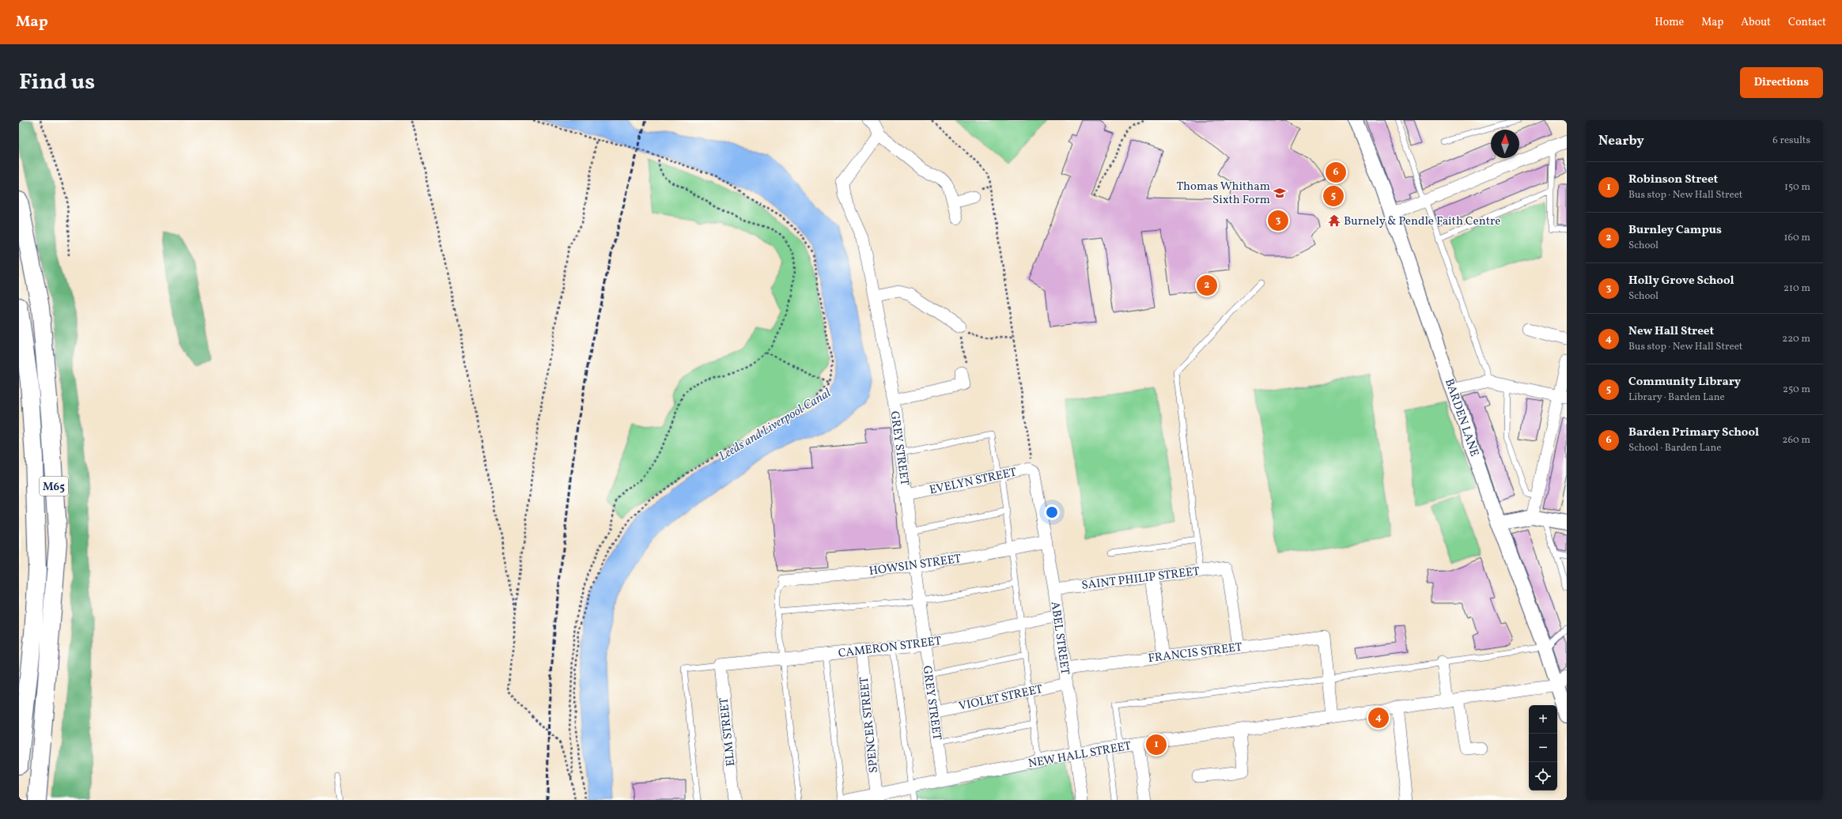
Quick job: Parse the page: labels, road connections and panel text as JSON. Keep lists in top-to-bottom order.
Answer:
{
  "streets": {
    "highway": ["M65"],
    "street": [
      "BARDEN LANE",
      "GREY STREET",
      "EVELYN STREET",
      "HOWSIN STREET",
      "SAINT PHILIP STREET",
      "ABEL STREET",
      "CAMERON STREET",
      "FRANCIS STREET",
      "VIOLET STREET",
      "SPENCER STREET",
      "ELM STREET",
      "NEW HALL STREET"
    ]
  },
  "crossings": [
    ["BARDEN LANE", "NEW HALL STREET"],
    ["GREY STREET", "EVELYN STREET"],
    ["GREY STREET", "HOWSIN STREET"],
    ["GREY STREET", "CAMERON STREET"],
    ["GREY STREET", "VIOLET STREET"],
    ["GREY STREET", "NEW HALL STREET"],
    ["EVELYN STREET", "ABEL STREET"],
    ["HOWSIN STREET", "ABEL STREET"],
    ["SAINT PHILIP STREET", "ABEL STREET"],
    ["SAINT PHILIP STREET", "FRANCIS STREET"],
    ["ABEL STREET", "CAMERON STREET"],
    ["ABEL STREET", "FRANCIS STREET"],
    ["ABEL STREET", "VIOLET STREET"],
    ["ABEL STREET", "NEW HALL STREET"],
    ["CAMERON STREET", "SPENCER STREET"],
    ["CAMERON STREET", "ELM STREET"],
    ["SPENCER STREET", "NEW HALL STREET"]
  ],
  "water": ["Leeds and Liverpool Canal"],
  "places": {
    "school or university": ["Thomas Whitham Sixth Form"],
    "temple": ["Burnely & Pendle Faith Centre"]
  },
  "north": "top",
  "page": {
    "header": "Map",
    "nav": [
      "Home",
      "Map",
      "About",
      "Contact"
    ],
    "title": "Find us",
    "buttons": "Directions",
    "heading": ["Nearby", "6 results"],
    "pins": [
      "6",
      "5",
      "3",
      "2",
      "4",
      "1"
    ],
    "list": [
      {
        "mark": "1",
        "name": "Robinson Street",
        "note": "Bus stop · New Hall Street",
        "value": "150 m"
      },
      {
        "mark": "2",
        "name": "Burnley Campus",
        "note": "School",
        "value": "160 m"
      },
      {
        "mark": "3",
        "name": "Holly Grove School",
        "note": "School",
        "value": "210 m"
      },
      {
        "mark": "4",
        "name": "New Hall Street",
        "note": "Bus stop · New Hall Street",
        "value": "220 m"
      },
      {
        "mark": "5",
        "name": "Community Library",
        "note": "Library · Barden Lane",
        "value": "250 m"
      },
      {
        "mark": "6",
        "name": "Barden Primary School",
        "note": "School · Barden Lane",
        "value": "260 m"
      }
    ],
    "map_buttons": ["+", "−"]
  }
}
